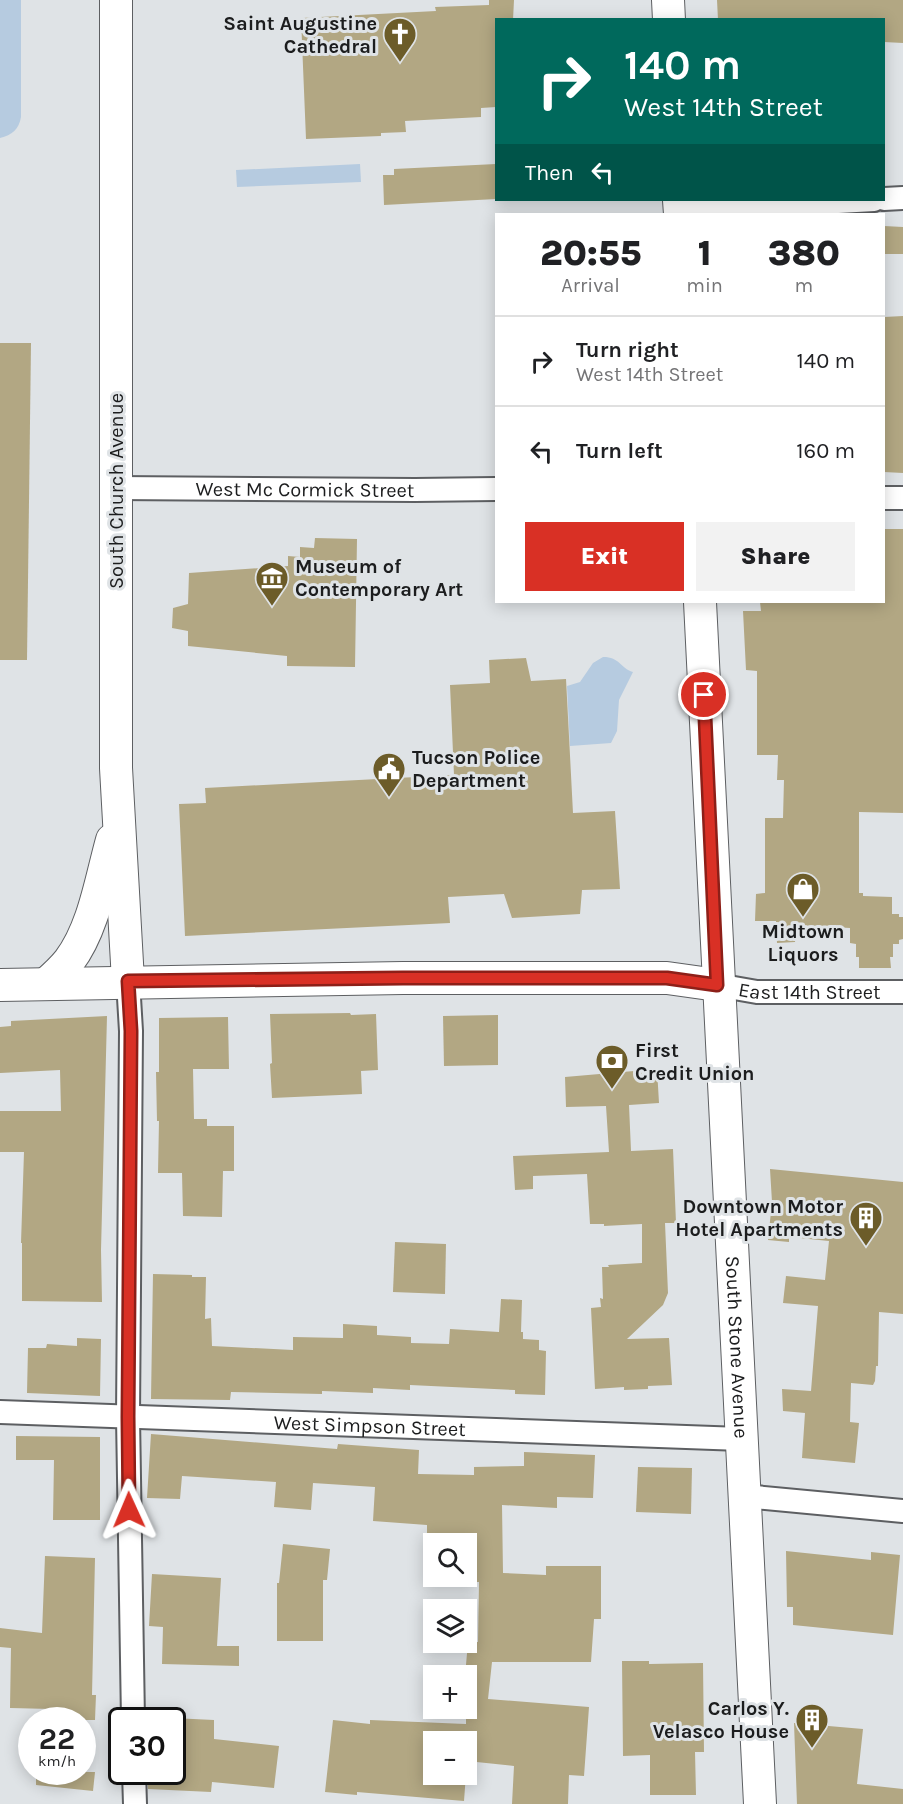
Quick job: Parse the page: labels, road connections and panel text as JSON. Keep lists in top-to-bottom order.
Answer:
{
  "streets": {
    "street": [
      "West Mc Cormick Street",
      "South Church Avenue",
      "East 14th Street",
      "South Stone Avenue",
      "West Simpson Street"
    ]
  },
  "crossings": [
    ["West Mc Cormick Street", "South Church Avenue"],
    ["East 14th Street", "South Stone Avenue"],
    ["South Stone Avenue", "West Simpson Street"]
  ],
  "places": {
    "church": ["Saint Augustine Cathedral"],
    "museum": ["Museum of Contemporary Art"],
    "public building": ["Tucson Police Department"],
    "shop": ["Midtown Liquors"],
    "bank": ["First Credit Union"],
    "building": ["Downtown Motor Hotel Apartments", "Carlos Y. Velasco House"]
  },
  "page": {
    "turn": ["140 m", "West 14th Street"],
    "then": "Then",
    "eta": [
      "20:55",
      "Arrival",
      "1",
      "min",
      "380",
      "m"
    ],
    "list": [
      {
        "name": "Turn right",
        "note": "West 14th Street",
        "value": "140 m"
      },
      {
        "name": "Turn left",
        "value": "160 m"
      }
    ],
    "buttons": ["Exit", "Share"],
    "map_buttons": ["+", "−"],
    "speed": "22 km/h",
    "limit": "30"
  }
}
